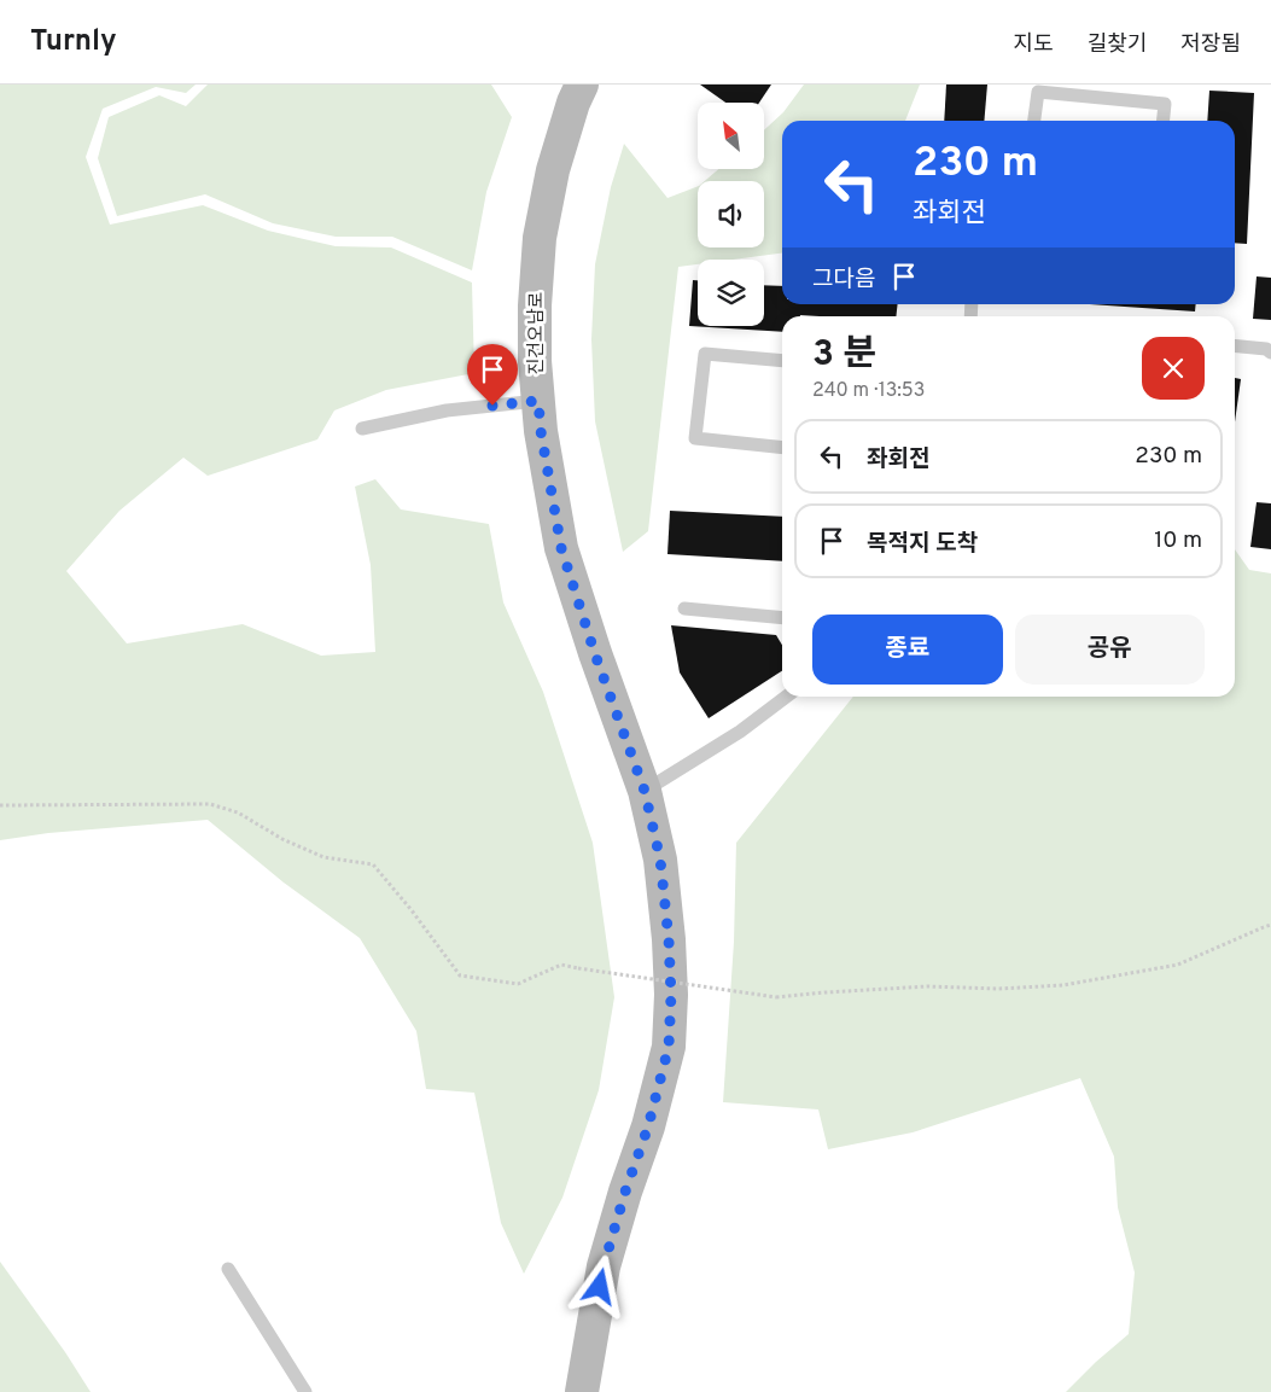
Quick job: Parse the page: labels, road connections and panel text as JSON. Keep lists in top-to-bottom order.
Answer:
{
  "streets": {
    "main road": ["진건오남로"]
  },
  "north": "top left",
  "page": {
    "header": "Turnly",
    "nav": ["지도", "길찾기", "저장됨"],
    "turn": ["230 m", "좌회전"],
    "then": "그다음",
    "heading": ["3 분", "240 m · 13:53"],
    "list": [
      {
        "name": "좌회전",
        "value": "230 m"
      },
      {
        "name": "목적지 도착",
        "value": "10 m"
      }
    ],
    "buttons": ["종료", "공유"]
  }
}
